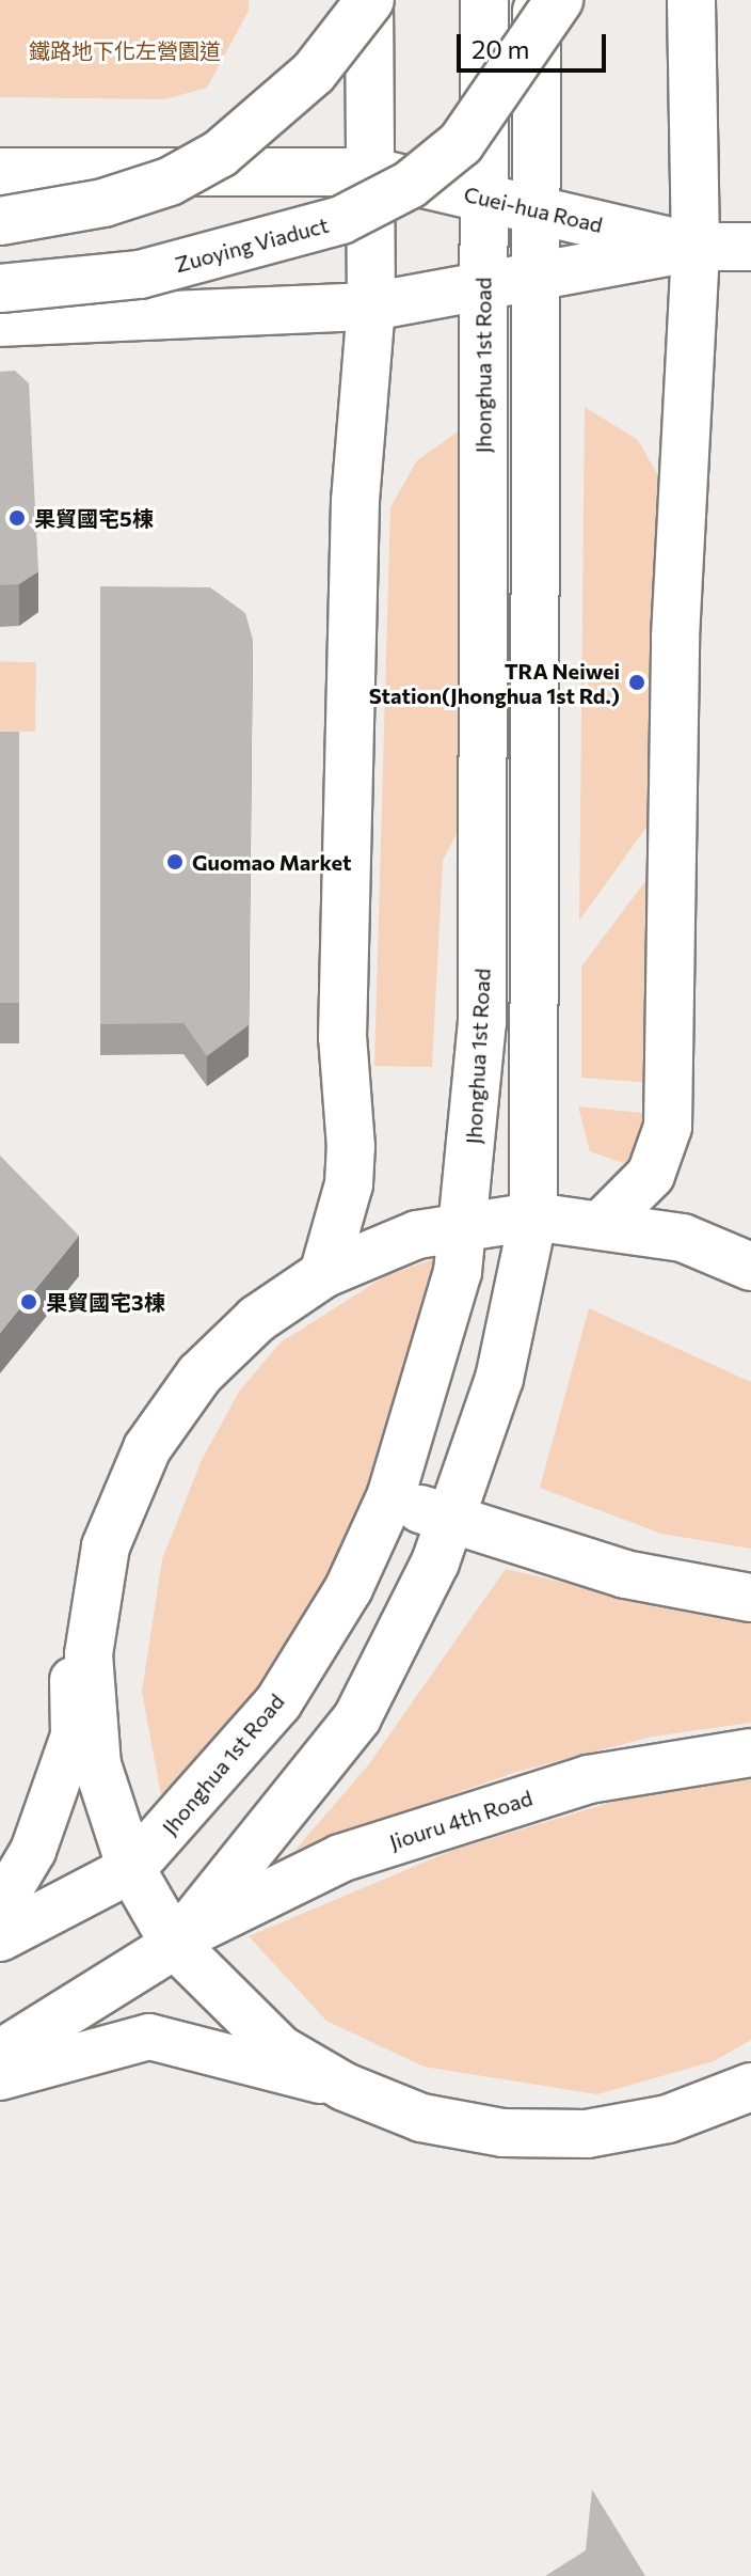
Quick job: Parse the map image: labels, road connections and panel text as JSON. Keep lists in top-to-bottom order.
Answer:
{
  "streets": {
    "street": [
      "Cuei-hua Road",
      "Zuoying Viaduct",
      "Jhonghua 1st Road",
      "Jiouru 4th Road"
    ]
  },
  "crossings": [
    ["Cuei-hua Road", "Jhonghua 1st Road"]
  ],
  "parks": ["鐵路地下化左營園道"],
  "places": [
    "果貿國宅5棟",
    "TRA Neiwei Station(Jhonghua 1st Rd.)",
    "Guomao Market",
    "果貿國宅3棟"
  ],
  "scale_bar": "20 m"
}
